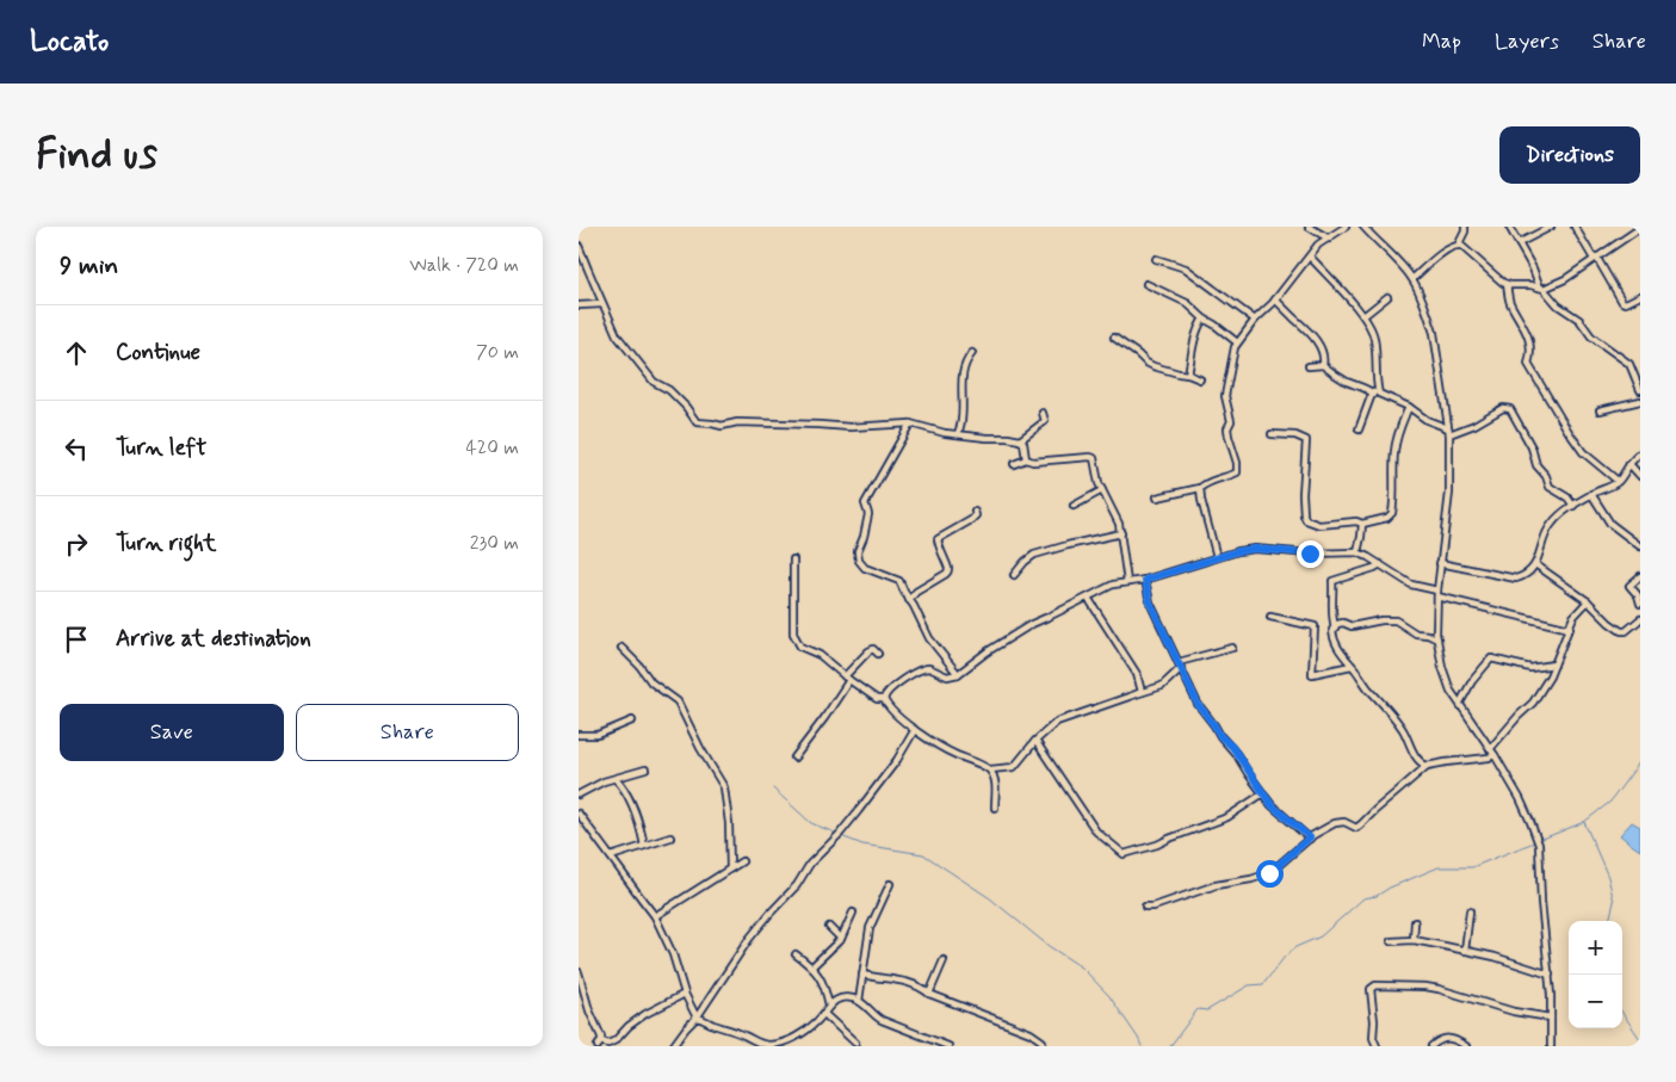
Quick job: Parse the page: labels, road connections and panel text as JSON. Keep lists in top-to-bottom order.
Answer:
{
  "page": {
    "header": "Locato",
    "nav": ["Map", "Layers", "Share"],
    "buttons": [
      "Directions",
      ["Save", "Share"]
    ],
    "title": "Find us",
    "heading": ["9 min", "Walk · 720 m"],
    "list": [
      ["Continue", "70 m"],
      ["Turn left", "420 m"],
      ["Turn right", "230 m"],
      "Arrive at destination"
    ],
    "map_buttons": ["+", "−"]
  }
}
